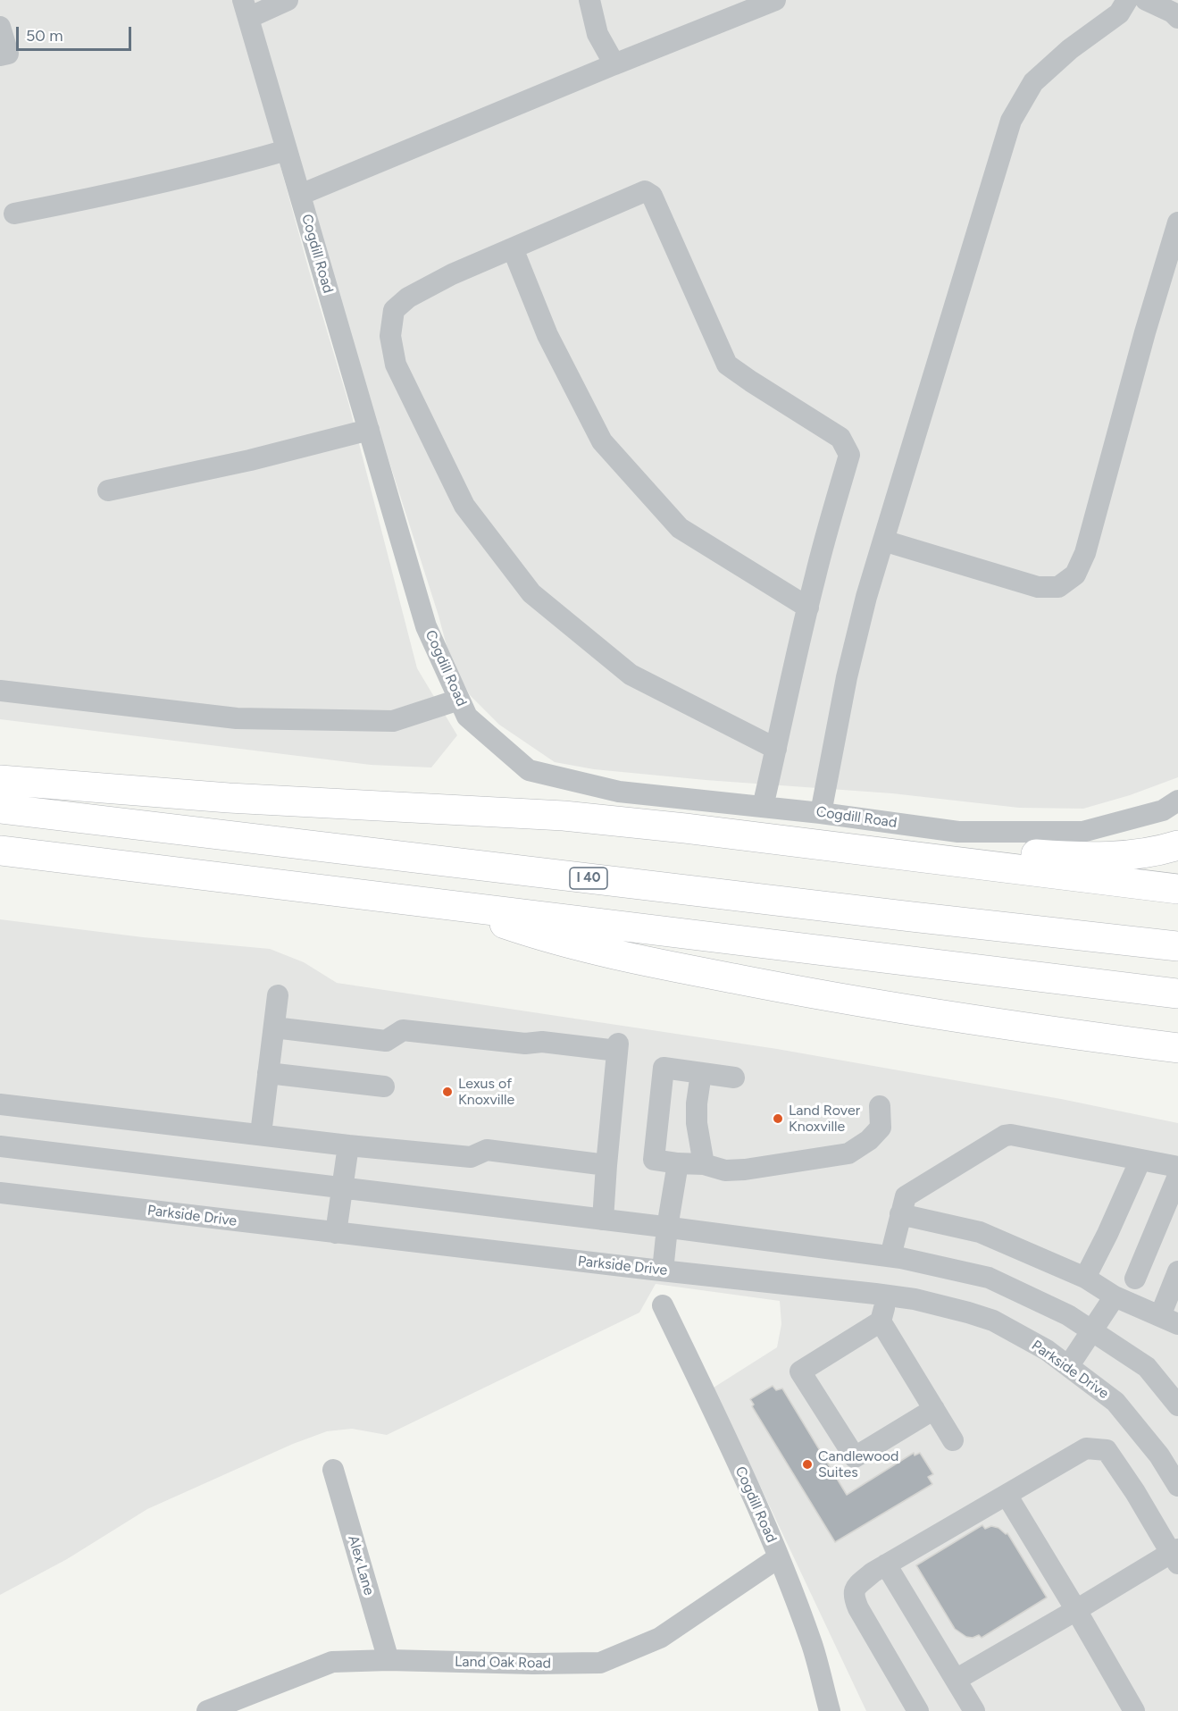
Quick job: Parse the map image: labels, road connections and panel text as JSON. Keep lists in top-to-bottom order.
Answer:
{
  "streets": {
    "highway": ["I 40"],
    "street": [
      "Cogdill Road",
      "Parkside Drive",
      "Alex Lane",
      "Land Oak Road"
    ]
  },
  "crossings": [
    ["Cogdill Road", "Land Oak Road"],
    ["Alex Lane", "Land Oak Road"]
  ],
  "places": ["Lexus of Knoxville", "Land Rover Knoxville", "Candlewood Suites"],
  "scale_bar": "50 m"
}
